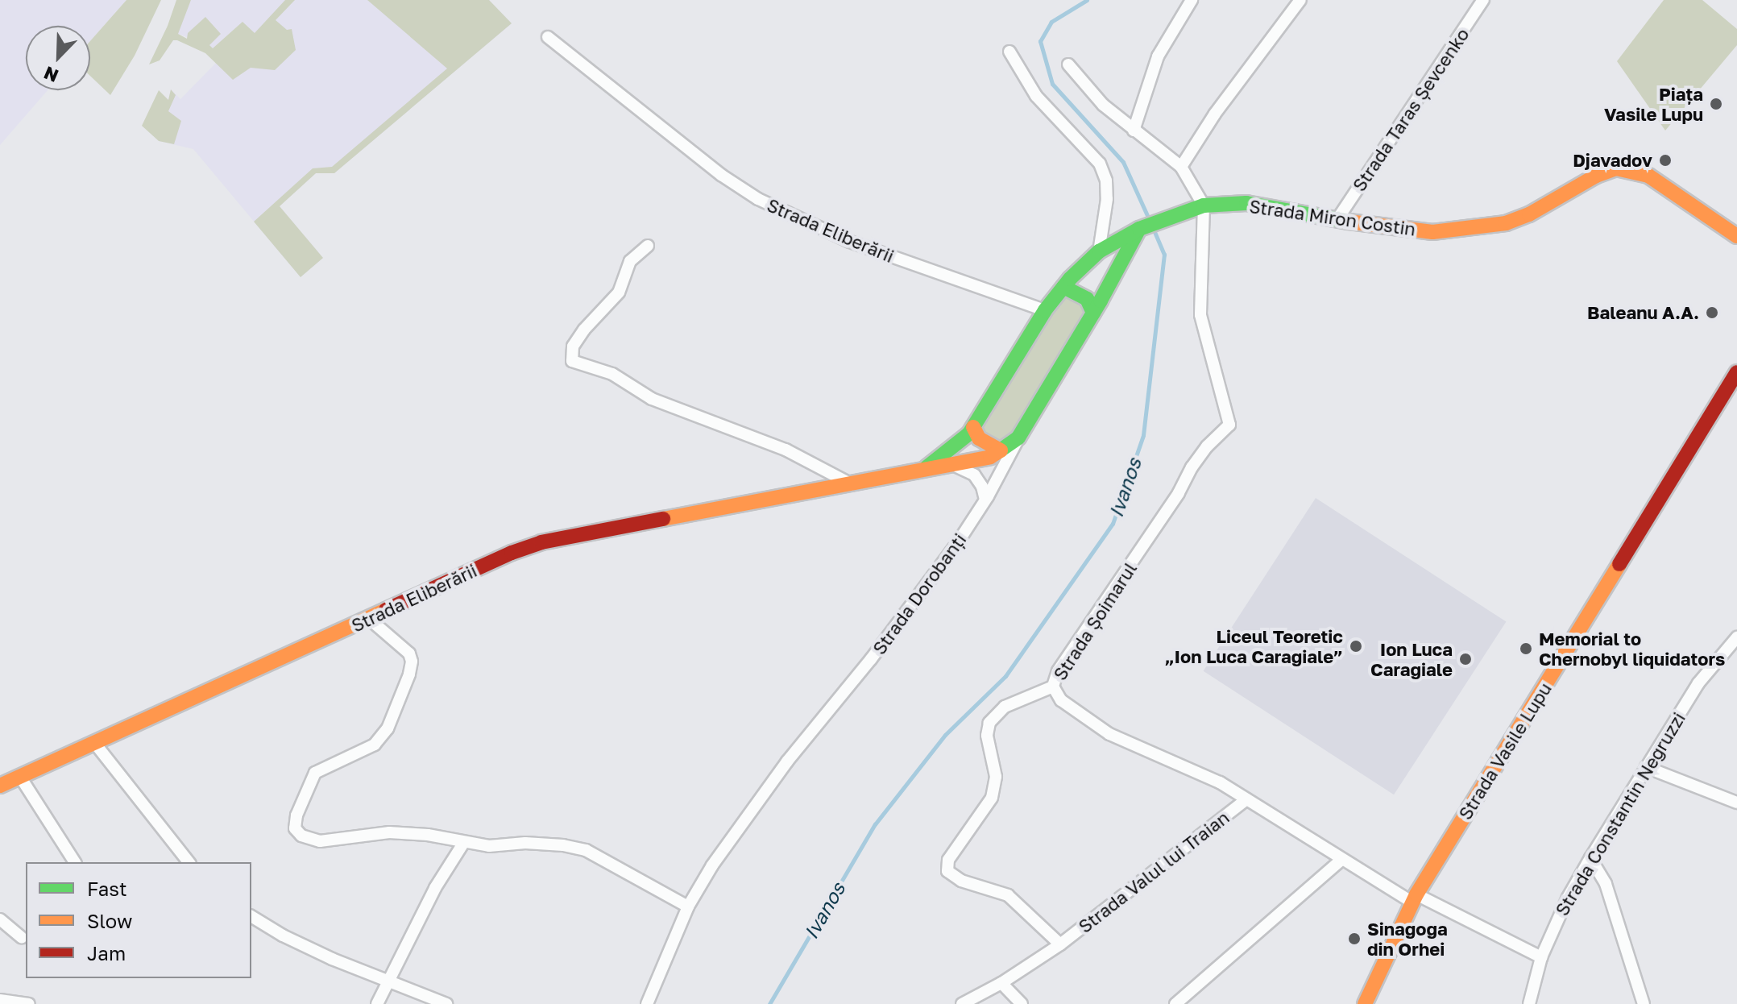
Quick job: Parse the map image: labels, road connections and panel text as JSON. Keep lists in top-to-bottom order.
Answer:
{
  "streets": {
    "street": [
      "Strada Taras Șevcenko",
      "Strada Miron Costin",
      "Strada Eliberării",
      "Strada Dorobanți",
      "Strada Șoimarul",
      "Strada Vasile Lupu",
      "Strada Constantin Negruzzi",
      "Strada Valul lui Traian"
    ]
  },
  "crossings": [
    ["Strada Taras Șevcenko", "Strada Miron Costin"],
    ["Strada Miron Costin", "Strada Șoimarul"],
    ["Strada Eliberării", "Strada Dorobanți"],
    ["Strada Șoimarul", "Strada Vasile Lupu"],
    ["Strada Șoimarul", "Strada Constantin Negruzzi"],
    ["Strada Șoimarul", "Strada Valul lui Traian"]
  ],
  "water": ["Ivanos"],
  "places": [
    "Piața Vasile Lupu",
    "Djavadov",
    "Baleanu A.A.",
    "Liceul Teoretic „Ion Luca Caragiale”",
    "Memorial to Chernobyl liquidators",
    "Ion Luca Caragiale",
    "Sinagoga din Orhei"
  ],
  "legend": ["Fast", "Slow", "Jam"],
  "north": "bottom left"
}
